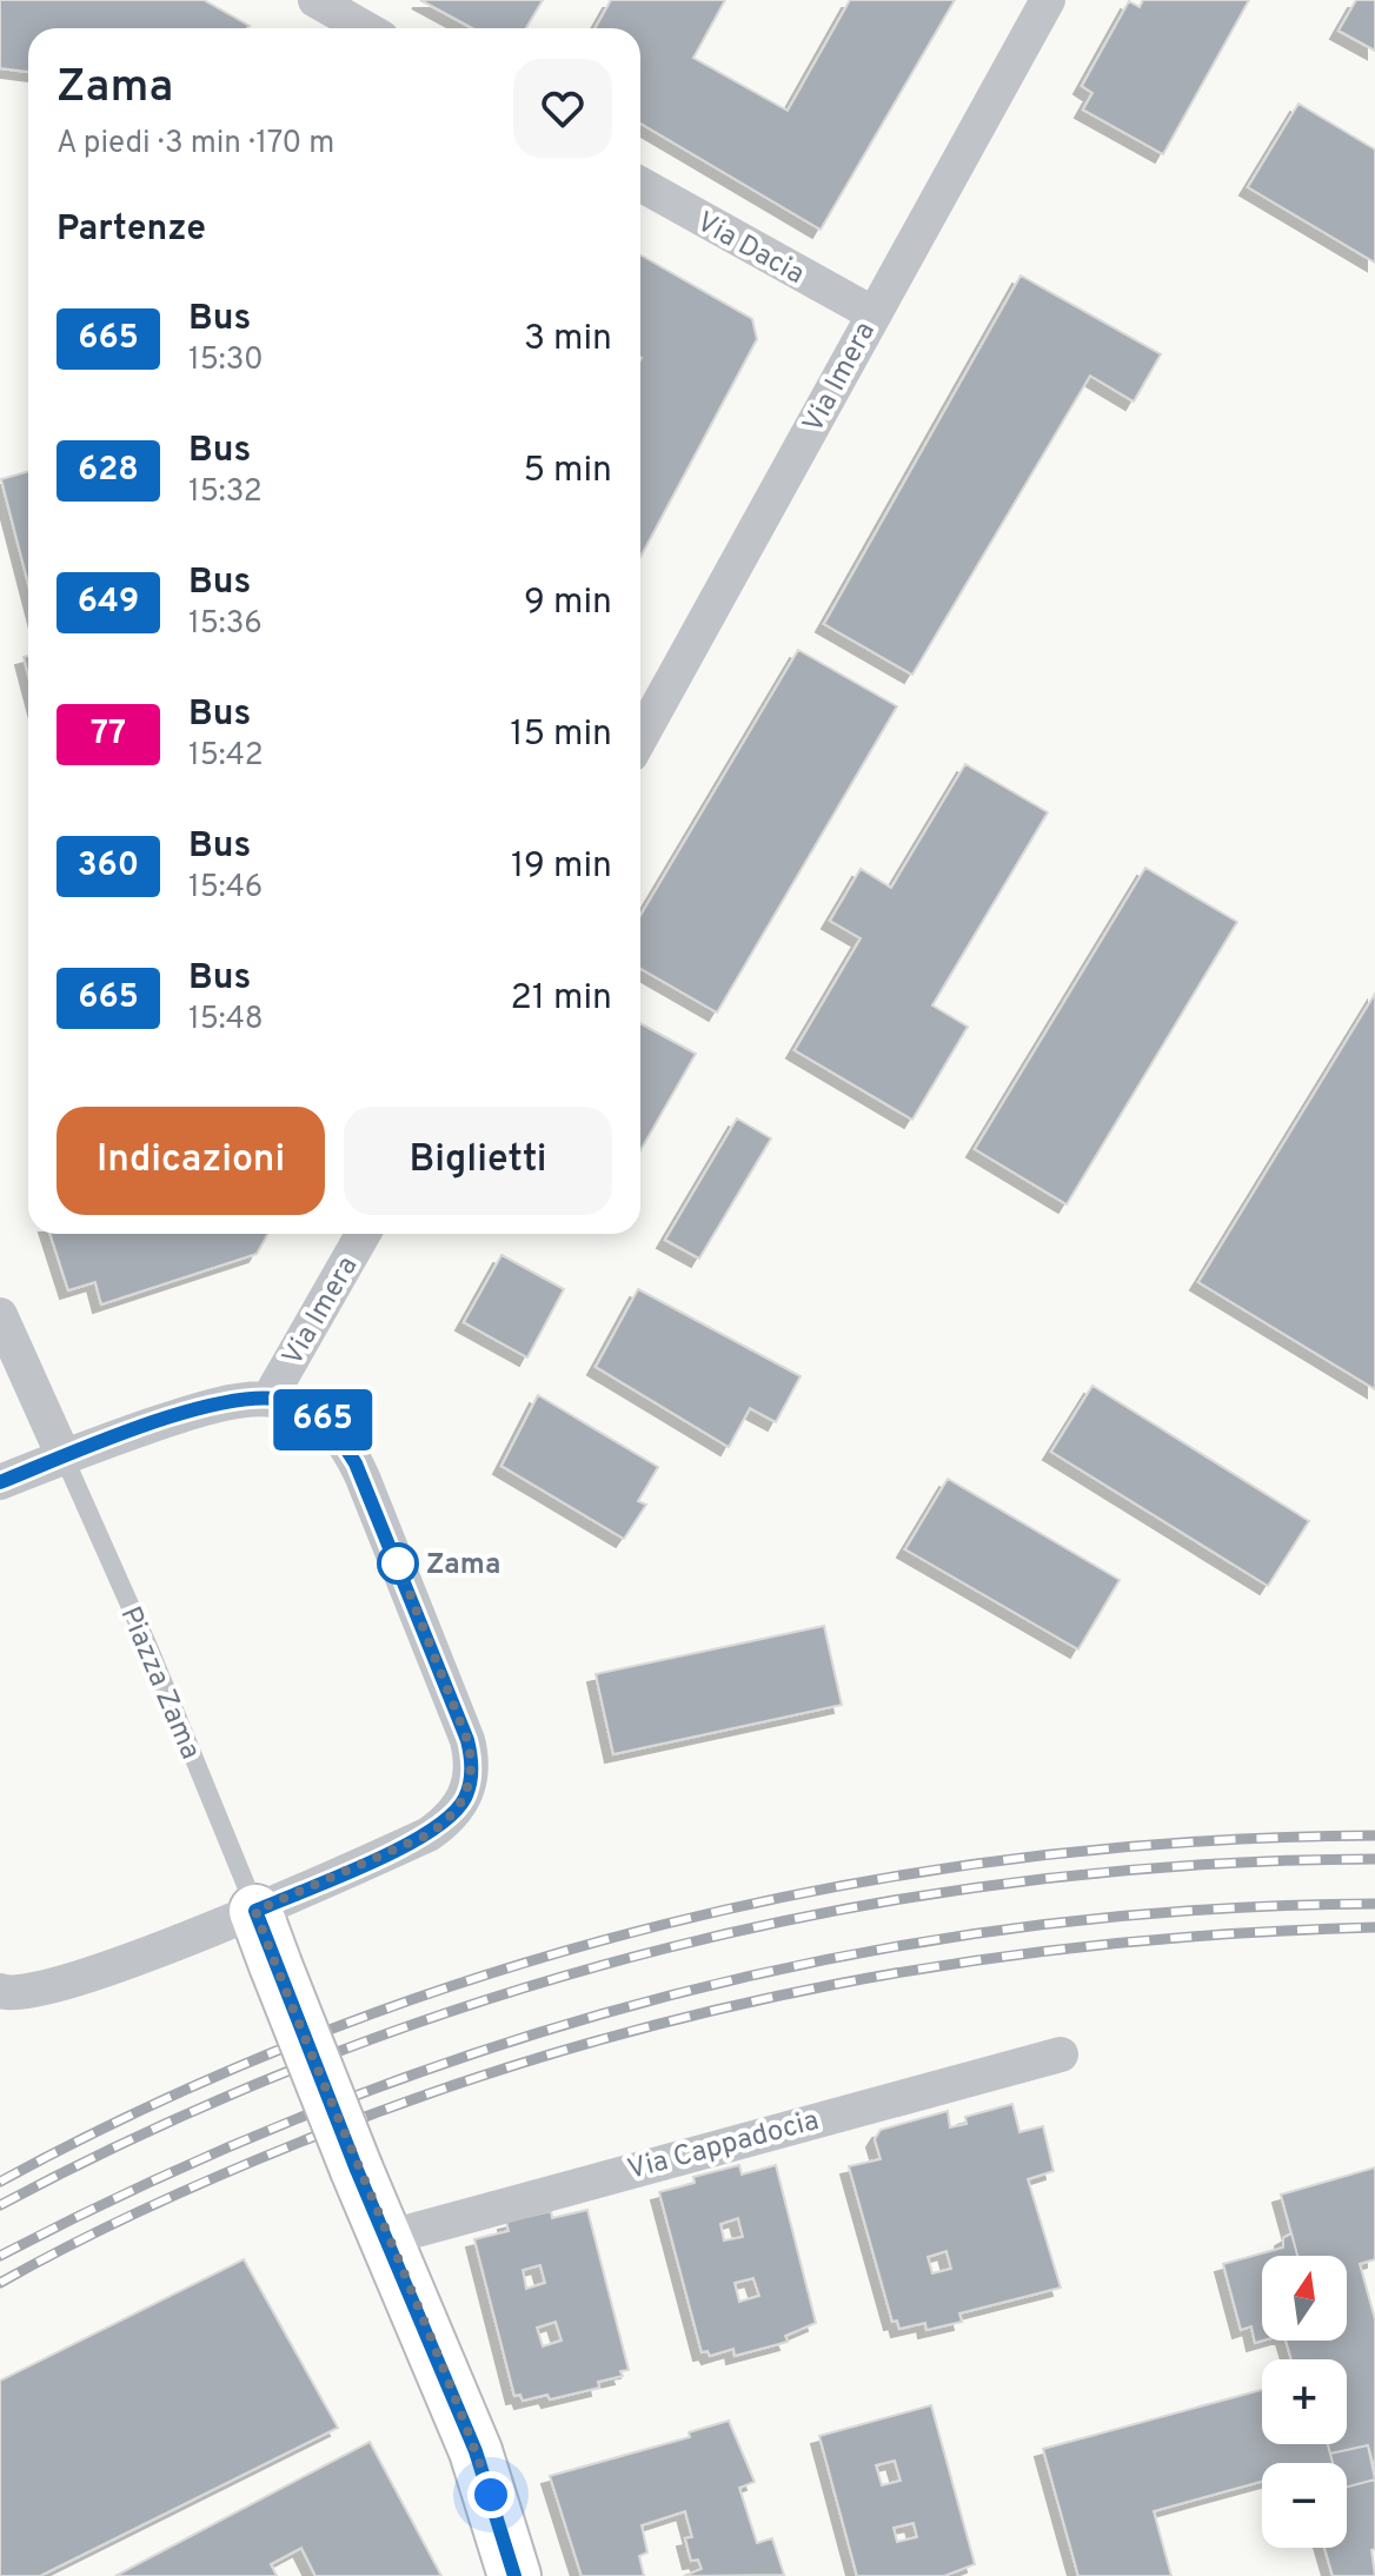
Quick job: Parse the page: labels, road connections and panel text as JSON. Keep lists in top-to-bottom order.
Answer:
{
  "streets": {
    "street": ["Via Dacia", "Via Imera", "Via Cappadocia"],
    "lane": ["Piazza Zama"]
  },
  "crossings": [
    ["Via Dacia", "Via Imera"]
  ],
  "places": ["Zama"],
  "lines": ["bus line 665"],
  "north": "top",
  "page": {
    "on_map": "665",
    "heading": [
      ["Zama", "A piedi · 3 min · 170 m"],
      "Partenze"
    ],
    "list": [
      {
        "mark": "665",
        "name": "Bus",
        "note": "15:30",
        "value": "3 min"
      },
      {
        "mark": "628",
        "name": "Bus",
        "note": "15:32",
        "value": "5 min"
      },
      {
        "mark": "649",
        "name": "Bus",
        "note": "15:36",
        "value": "9 min"
      },
      {
        "mark": "77",
        "name": "Bus",
        "note": "15:42",
        "value": "15 min"
      },
      {
        "mark": "360",
        "name": "Bus",
        "note": "15:46",
        "value": "19 min"
      },
      {
        "mark": "665",
        "name": "Bus",
        "note": "15:48",
        "value": "21 min"
      }
    ],
    "buttons": ["Indicazioni", "Biglietti"],
    "map_buttons": ["+", "−"]
  }
}
